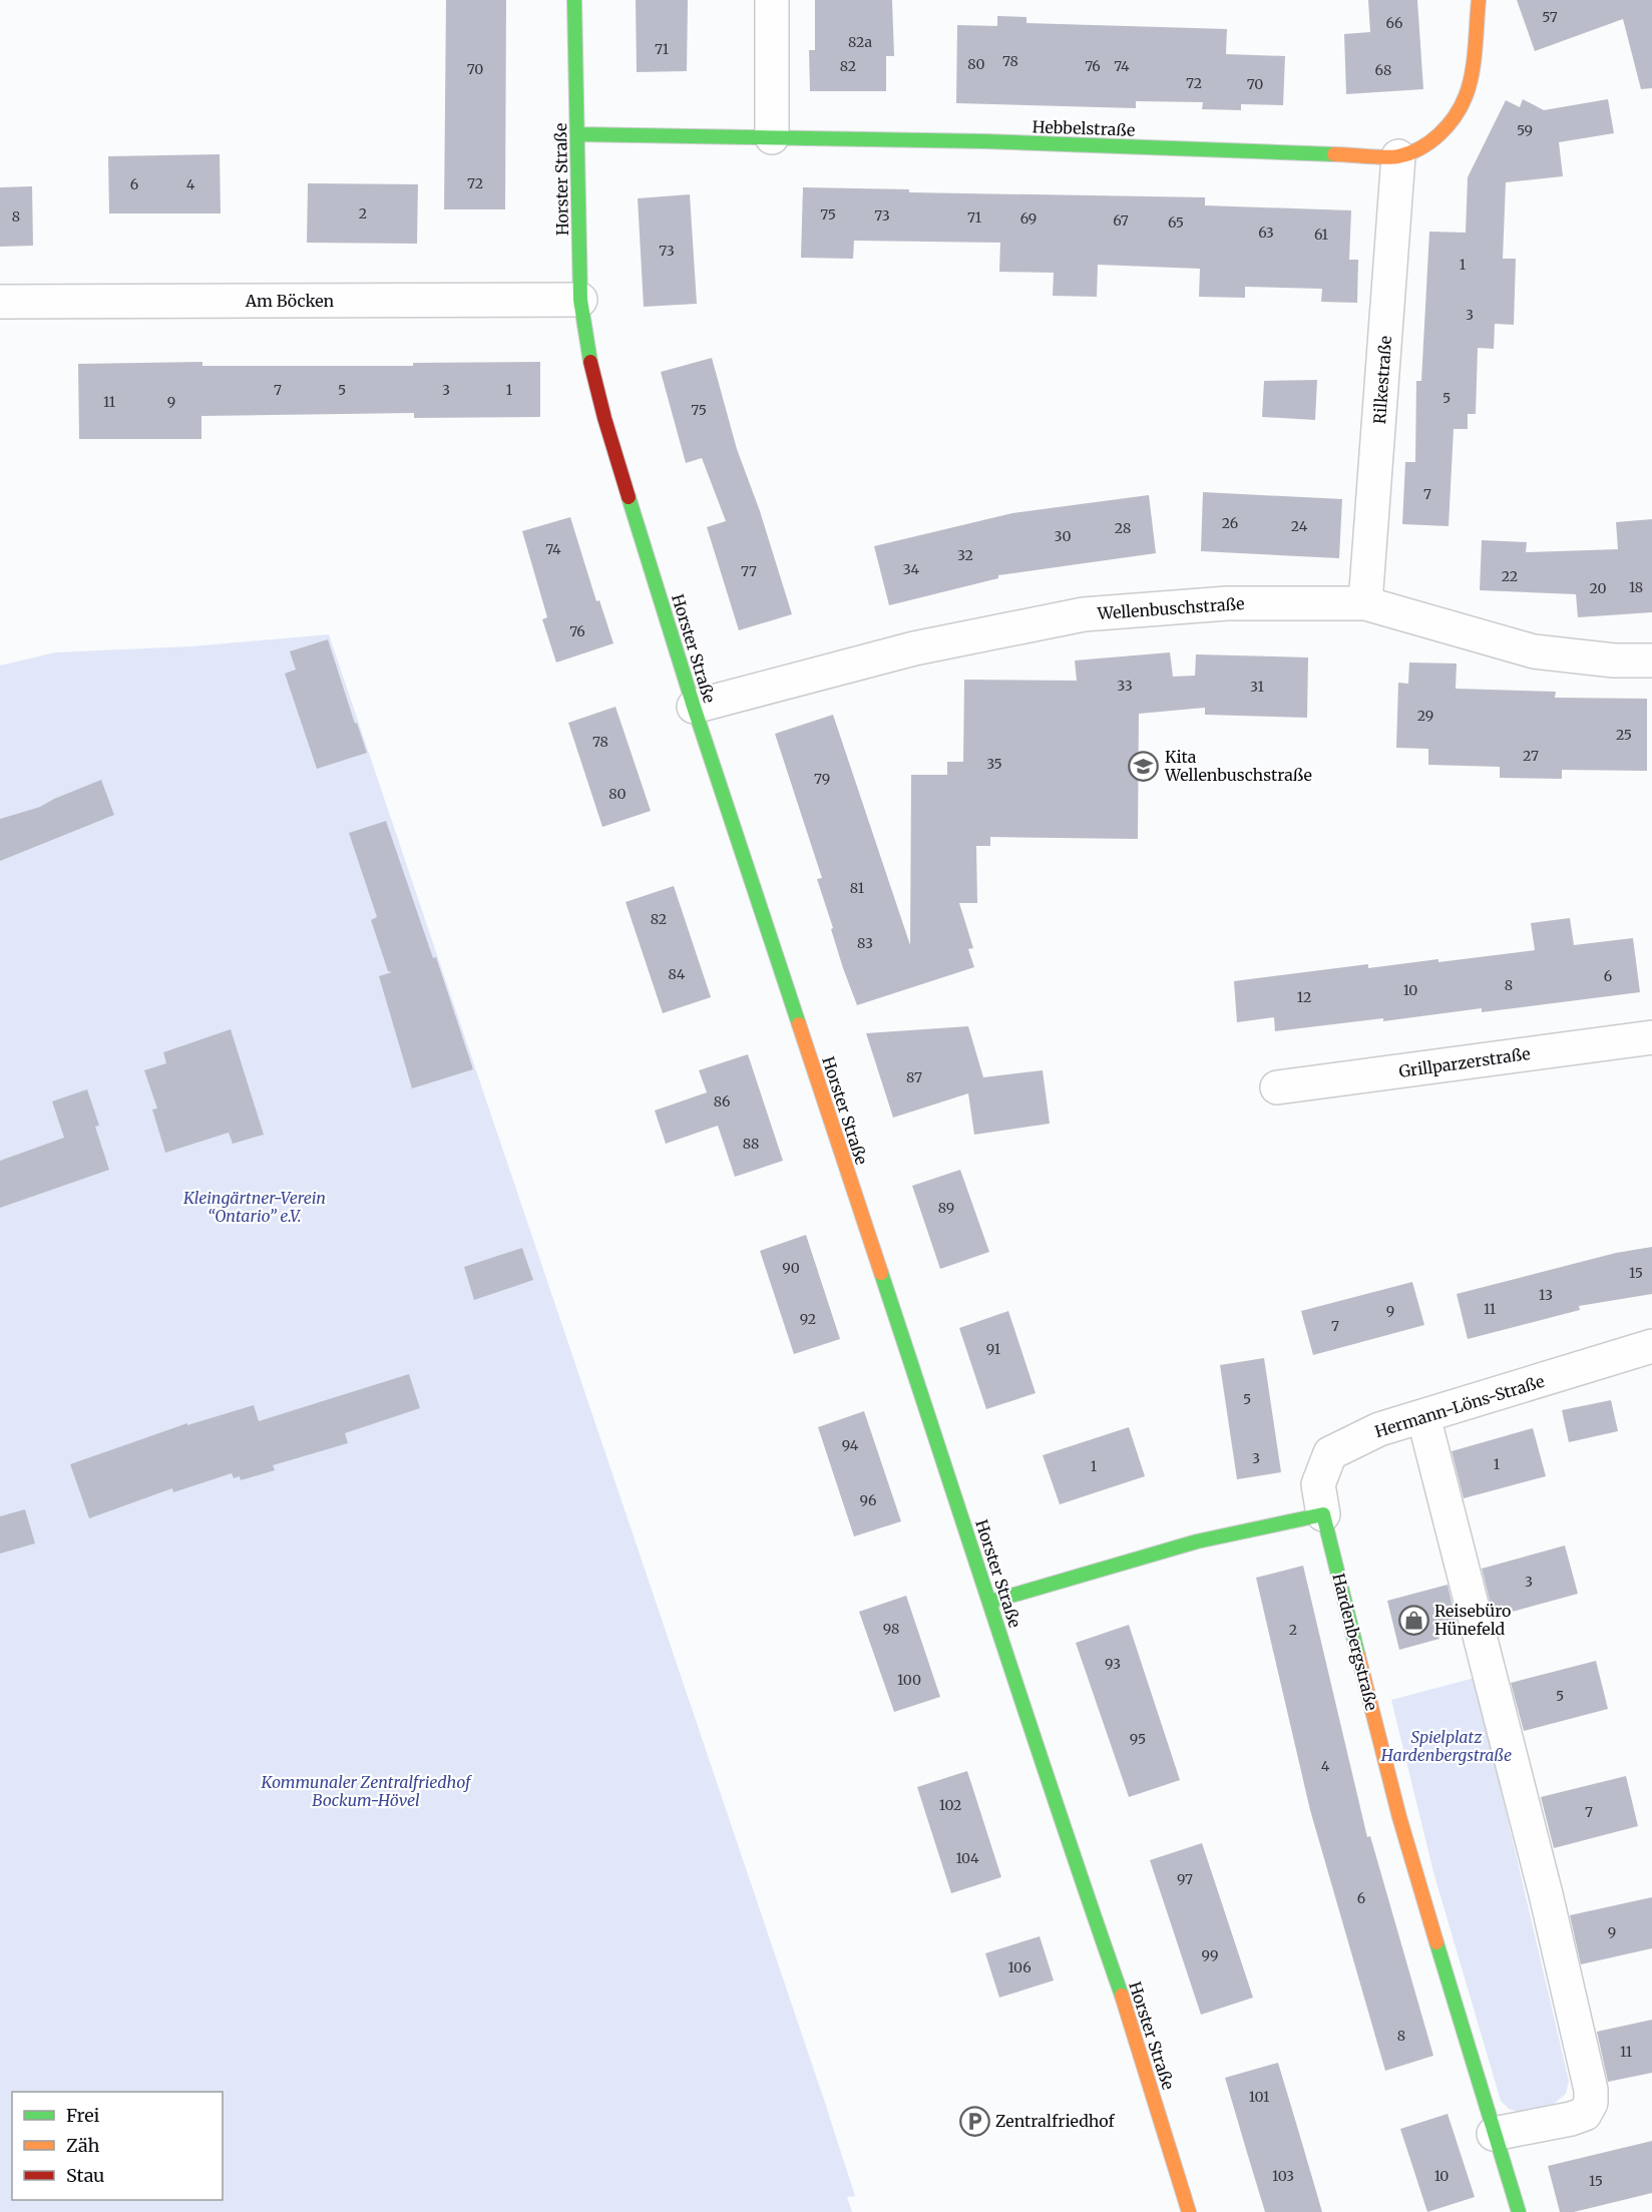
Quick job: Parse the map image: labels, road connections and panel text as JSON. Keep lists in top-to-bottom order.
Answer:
{
  "streets": {
    "street": [
      "Hebbelstraße",
      "Horster Straße",
      "Am Böcken",
      "Rilkestraße",
      "Wellenbuschstraße",
      "Grillparzerstraße",
      "Hermann-Löns-Straße",
      "Hardenbergstraße"
    ]
  },
  "crossings": [
    ["Hebbelstraße", "Horster Straße"],
    ["Hebbelstraße", "Rilkestraße"],
    ["Horster Straße", "Am Böcken"],
    ["Horster Straße", "Wellenbuschstraße"],
    ["Rilkestraße", "Wellenbuschstraße"],
    ["Hermann-Löns-Straße", "Hardenbergstraße"]
  ],
  "parks": ["Kleingärtner-Verein “Ontario” e.V.", "Spielplatz Hardenbergstraße", "Kommunaler Zentralfriedhof Bockum-Hövel"],
  "places": {
    "school or university": ["Kita Wellenbuschstraße"],
    "shop": ["Reisebüro Hünefeld"],
    "parking": ["Zentralfriedhof"]
  },
  "house_numbers": [
    "57",
    "66",
    "82a",
    "71",
    "78",
    "80",
    "82",
    "76",
    "74",
    "70",
    "68",
    "72",
    "70",
    "59",
    "72",
    "6",
    "4",
    "2",
    "75",
    "73",
    "8",
    "71",
    "69",
    "67",
    "65",
    "63",
    "61",
    "73",
    "1",
    "3",
    "7",
    "5",
    "3",
    "1",
    "5",
    "11",
    "9",
    "75",
    "7",
    "26",
    "24",
    "28",
    "30",
    "74",
    "32",
    "34",
    "77",
    "22",
    "18",
    "20",
    "76",
    "33",
    "31",
    "29",
    "25",
    "78",
    "27",
    "35",
    "79",
    "80",
    "81",
    "82",
    "83",
    "84",
    "6",
    "8",
    "10",
    "12",
    "87",
    "86",
    "88",
    "89",
    "90",
    "15",
    "13",
    "11",
    "9",
    "92",
    "7",
    "91",
    "5",
    "94",
    "3",
    "1",
    "1",
    "96",
    "3",
    "98",
    "2",
    "93",
    "100",
    "5",
    "95",
    "4",
    "102",
    "7",
    "104",
    "97",
    "6",
    "9",
    "99",
    "106",
    "8",
    "11",
    "101",
    "103",
    "10",
    "15"
  ],
  "legend": ["Frei", "Zäh", "Stau"]
}
